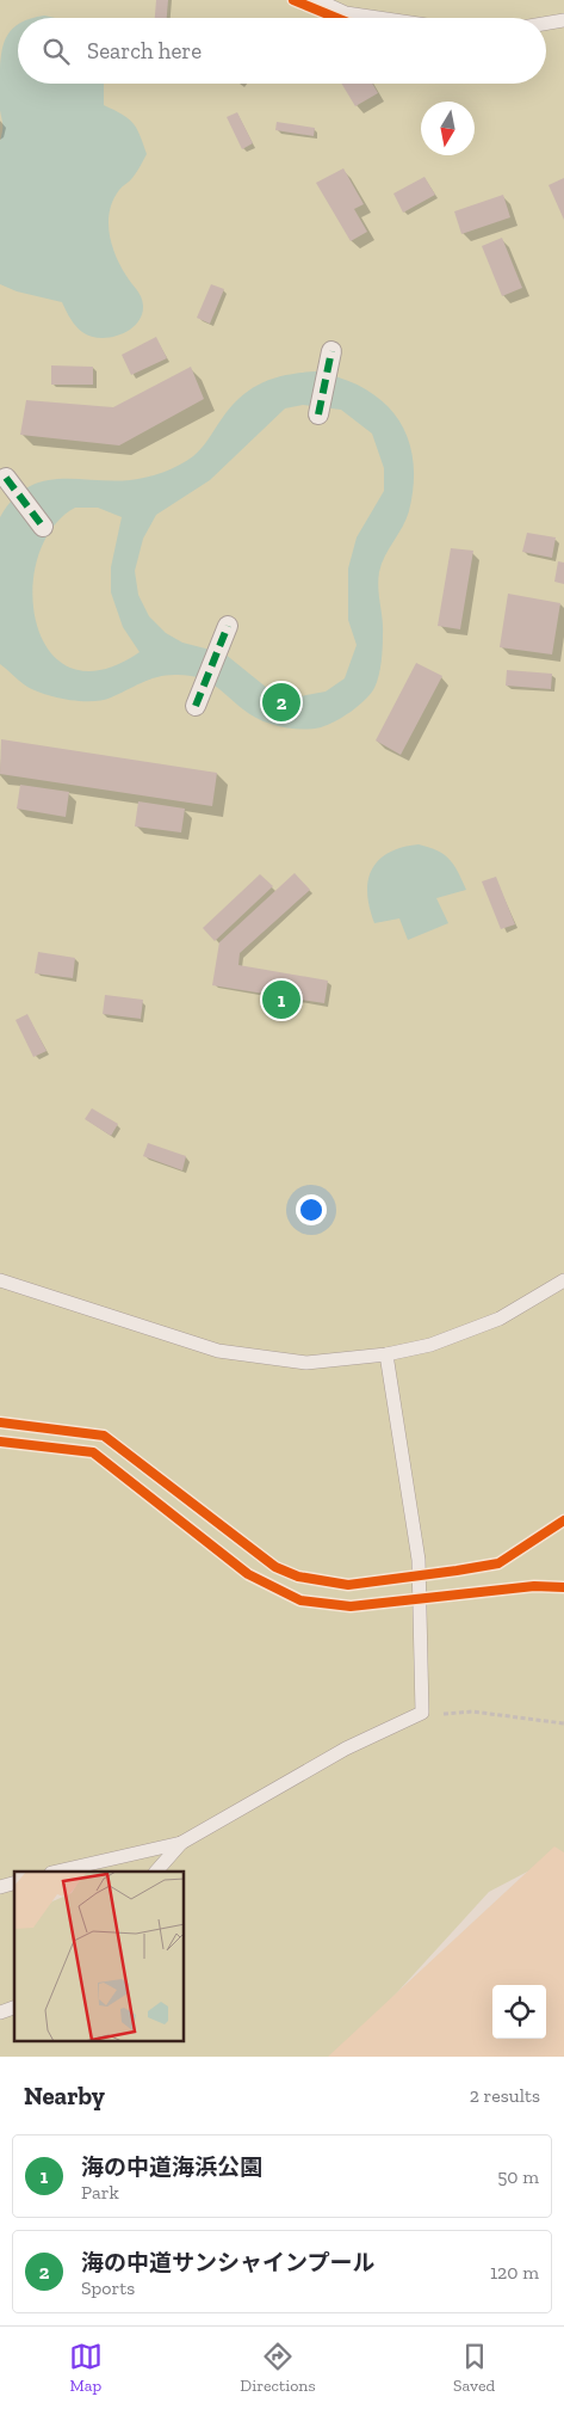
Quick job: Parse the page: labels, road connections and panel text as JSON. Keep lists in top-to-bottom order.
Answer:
{
  "north": "bottom",
  "page": {
    "search": "Search here",
    "pins": ["2", "1"],
    "heading": ["Nearby", "2 results"],
    "list": [
      {
        "mark": "1",
        "name": "海の中道海浜公園",
        "note": "Park",
        "value": "50 m"
      },
      {
        "mark": "2",
        "name": "海の中道サンシャインプール",
        "note": "Sports",
        "value": "120 m"
      }
    ],
    "nav": ["Map", "Directions", "Saved"]
  }
}
